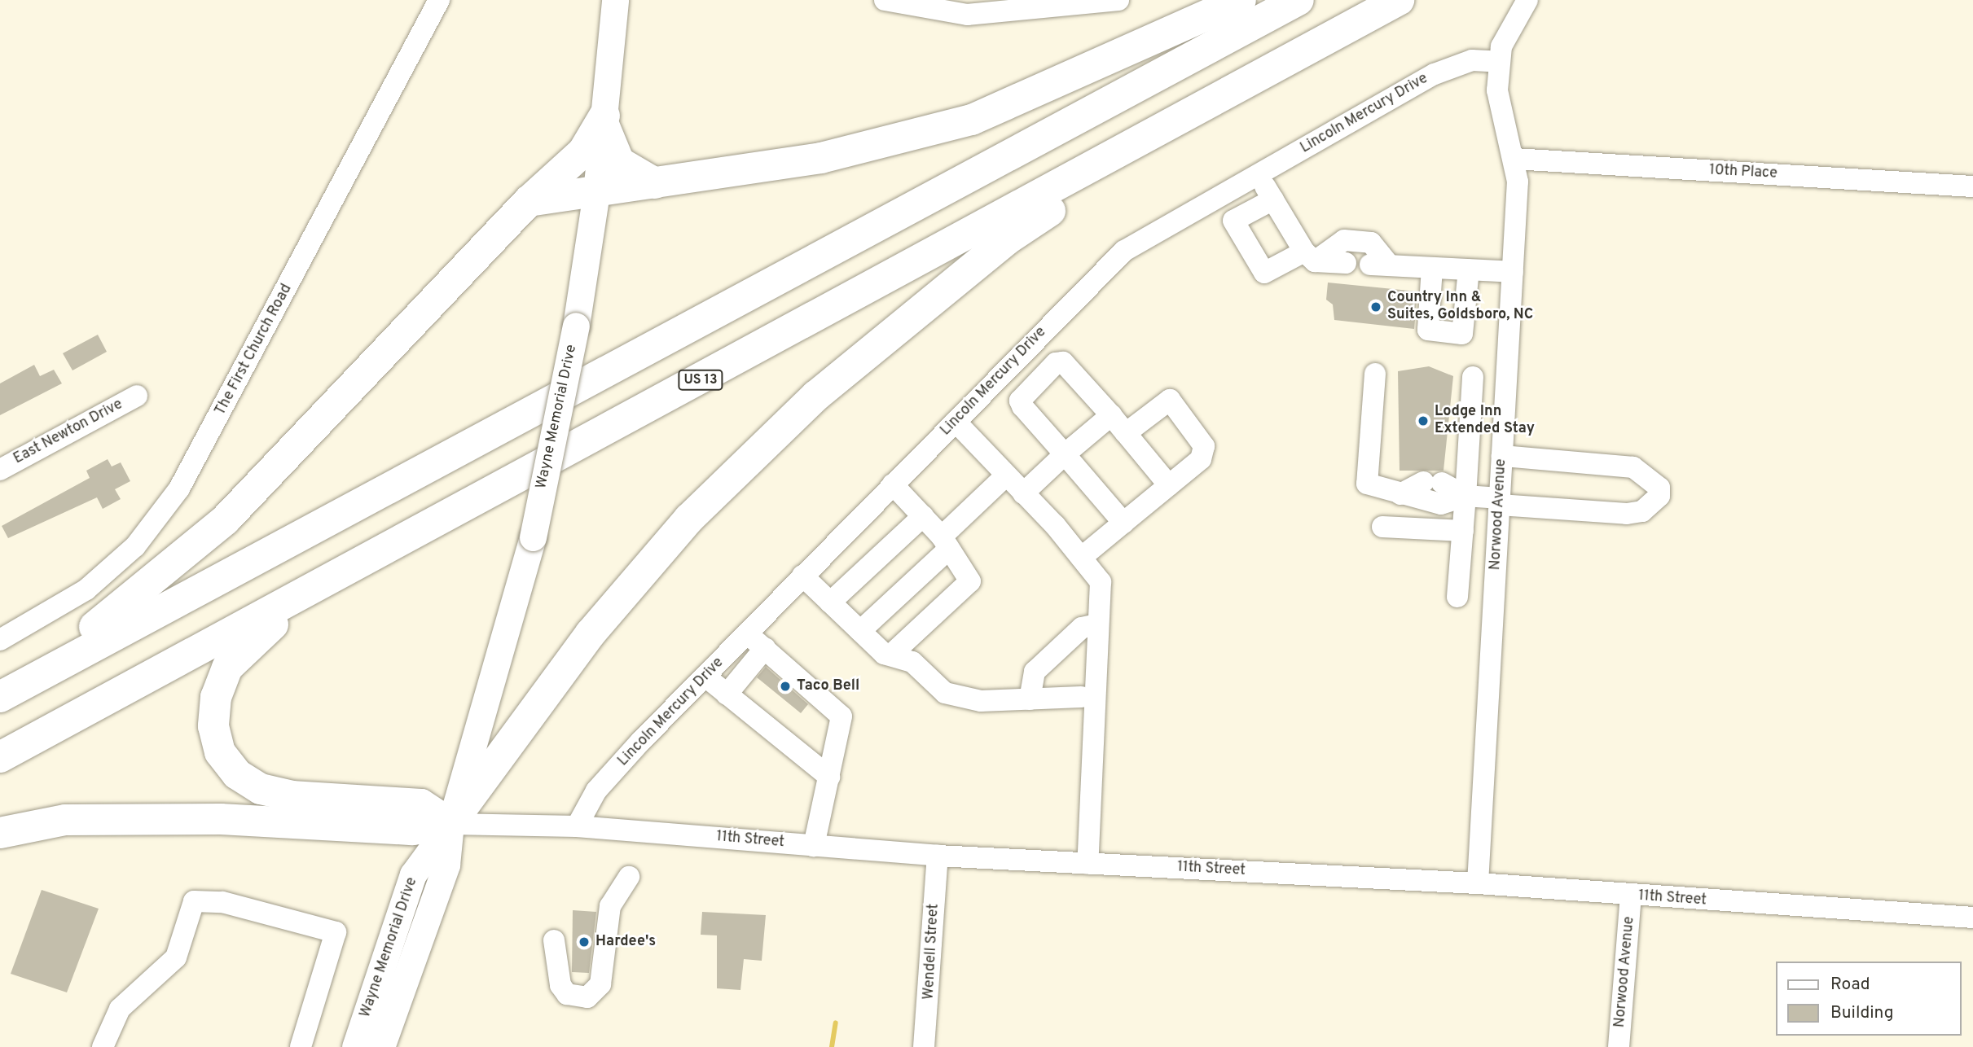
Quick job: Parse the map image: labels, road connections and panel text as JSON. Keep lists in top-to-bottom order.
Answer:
{
  "streets": {
    "highway": ["US 13"],
    "main road": ["Wayne Memorial Drive"],
    "street": [
      "Lincoln Mercury Drive",
      "10th Place",
      "The First Church Road",
      "East Newton Drive",
      "Norwood Avenue",
      "11th Street",
      "Wendell Street"
    ]
  },
  "crossings": [
    ["Lincoln Mercury Drive", "Norwood Avenue"],
    ["Lincoln Mercury Drive", "11th Street"],
    ["10th Place", "Norwood Avenue"],
    ["Wayne Memorial Drive", "11th Street"],
    ["Norwood Avenue", "11th Street"],
    ["11th Street", "Wendell Street"]
  ],
  "places": [
    "Country Inn & Suites, Goldsboro, NC",
    "Lodge Inn Extended Stay",
    "Taco Bell",
    "Hardee's"
  ],
  "legend": ["Road", "Building"]
}
